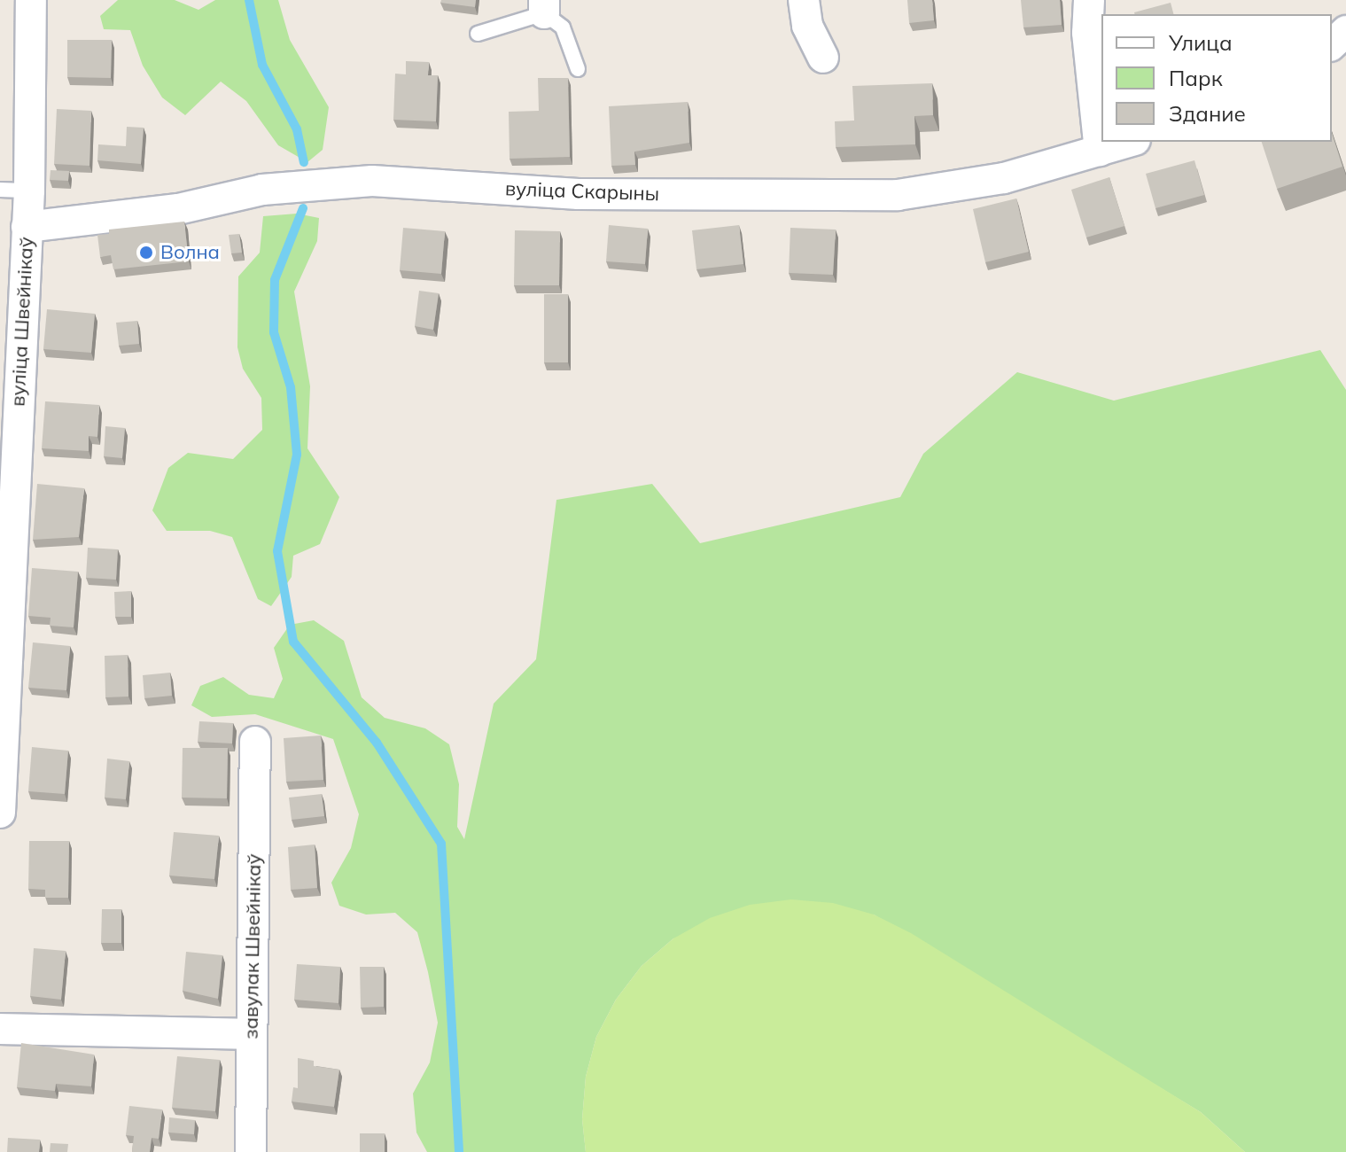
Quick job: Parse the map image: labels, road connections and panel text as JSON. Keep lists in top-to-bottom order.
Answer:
{
  "streets": {
    "street": ["вуліца Скарыны", "вуліца Швейнікаў", "завулак Швейнікаў"]
  },
  "crossings": [
    ["вуліца Скарыны", "вуліца Швейнікаў"]
  ],
  "places": ["Волна"],
  "legend": ["Улица", "Парк", "Здание"]
}
